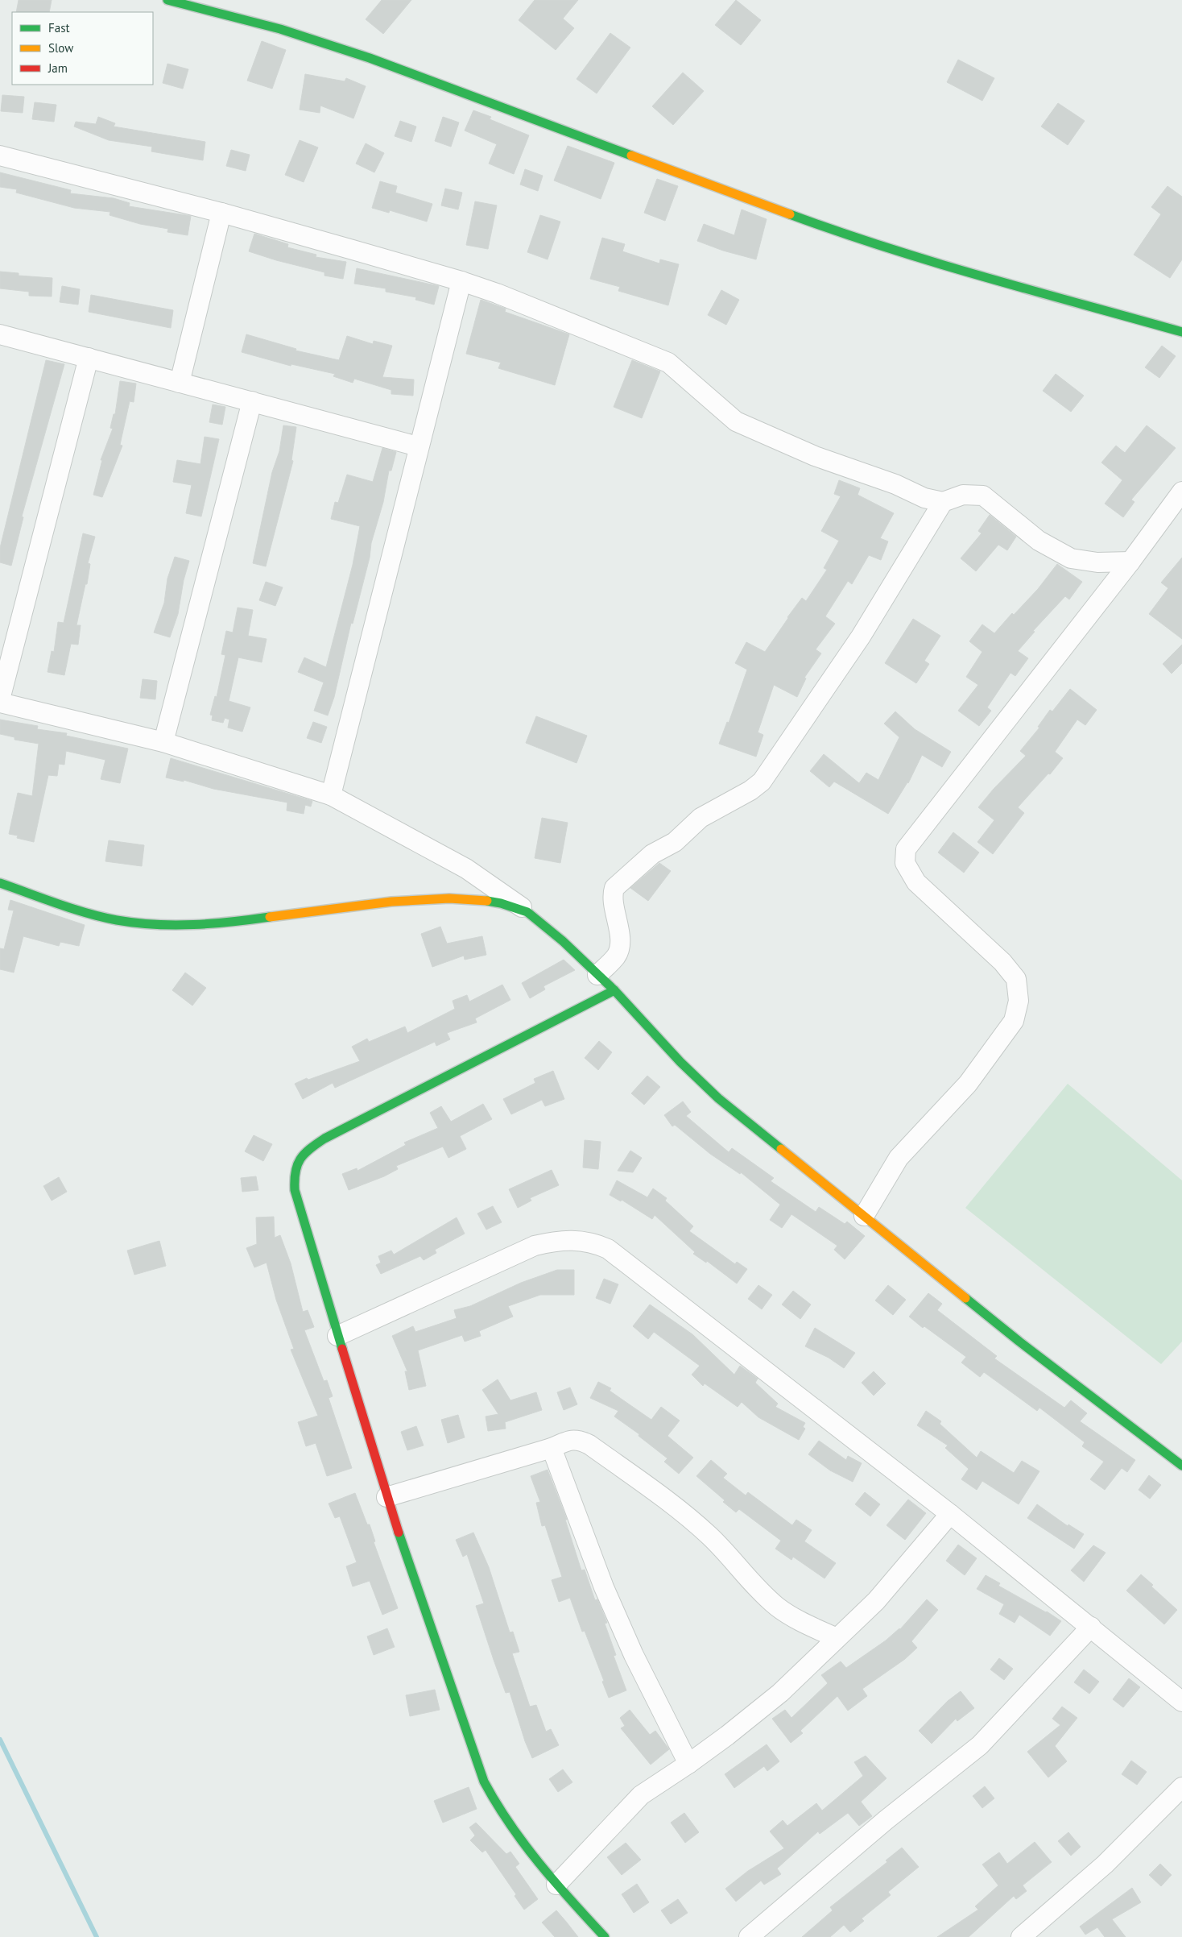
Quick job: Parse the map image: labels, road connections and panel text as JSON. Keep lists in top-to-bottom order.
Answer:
{
  "legend": ["Fast", "Slow", "Jam"]
}
